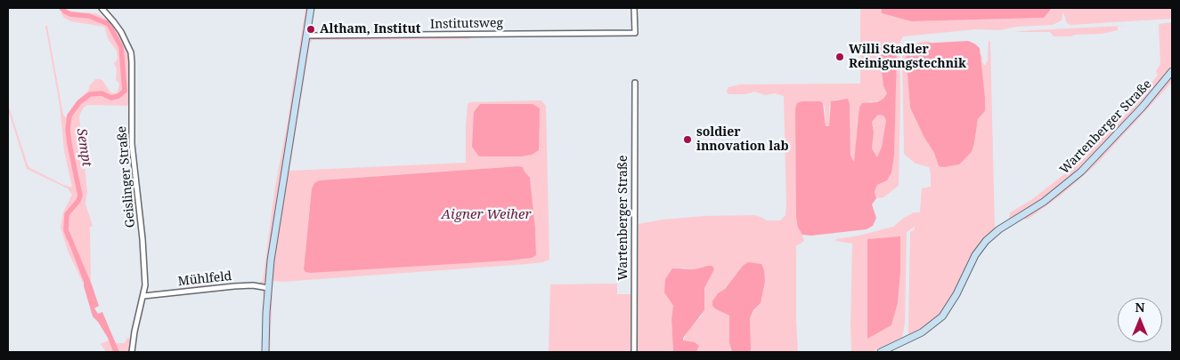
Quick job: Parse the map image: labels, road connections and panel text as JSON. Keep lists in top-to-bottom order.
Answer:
{
  "streets": {
    "main road": ["Wartenberger Straße"],
    "street": ["Institutsweg", "Geislinger Straße", "Mühlfeld"]
  },
  "crossings": [
    ["Geislinger Straße", "Mühlfeld"]
  ],
  "water": ["Sempt", "Aigner Weiher"],
  "places": ["Altham, Institut", "Willi Stadler Reinigungstechnik", "soldier innovation lab"],
  "north": "top"
}
